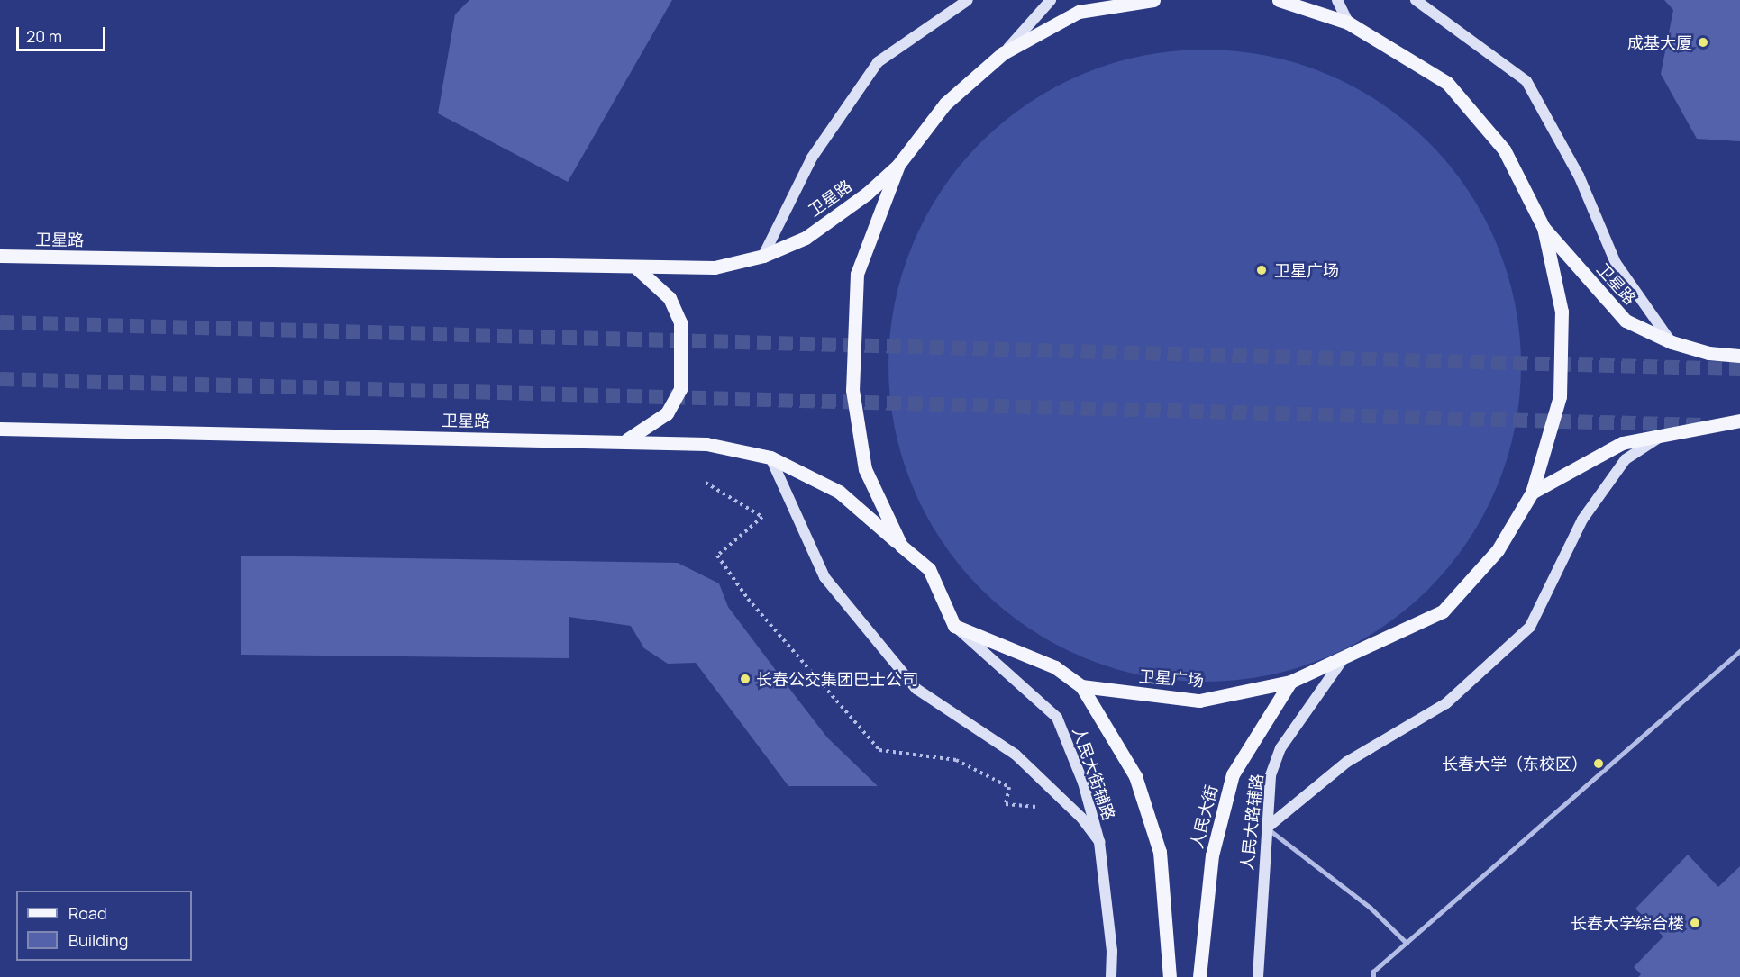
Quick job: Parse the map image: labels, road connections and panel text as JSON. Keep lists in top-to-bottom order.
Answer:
{
  "streets": {
    "main road": [
      "卫星路",
      "卫星广场",
      "人民大街辅路",
      "人民大街",
      "人民大路辅路"
    ]
  },
  "crossings": [
    ["卫星路", "卫星广场"],
    ["卫星广场", "人民大街辅路"],
    ["卫星广场", "人民大街"],
    ["卫星广场", "人民大路辅路"]
  ],
  "places": [
    "成基大厦",
    "卫星广场",
    "长春公交集团巴士公司",
    "长春大学（东校区）",
    "长春大学综合楼"
  ],
  "legend": ["Road", "Building"],
  "scale_bar": "20 m"
}
